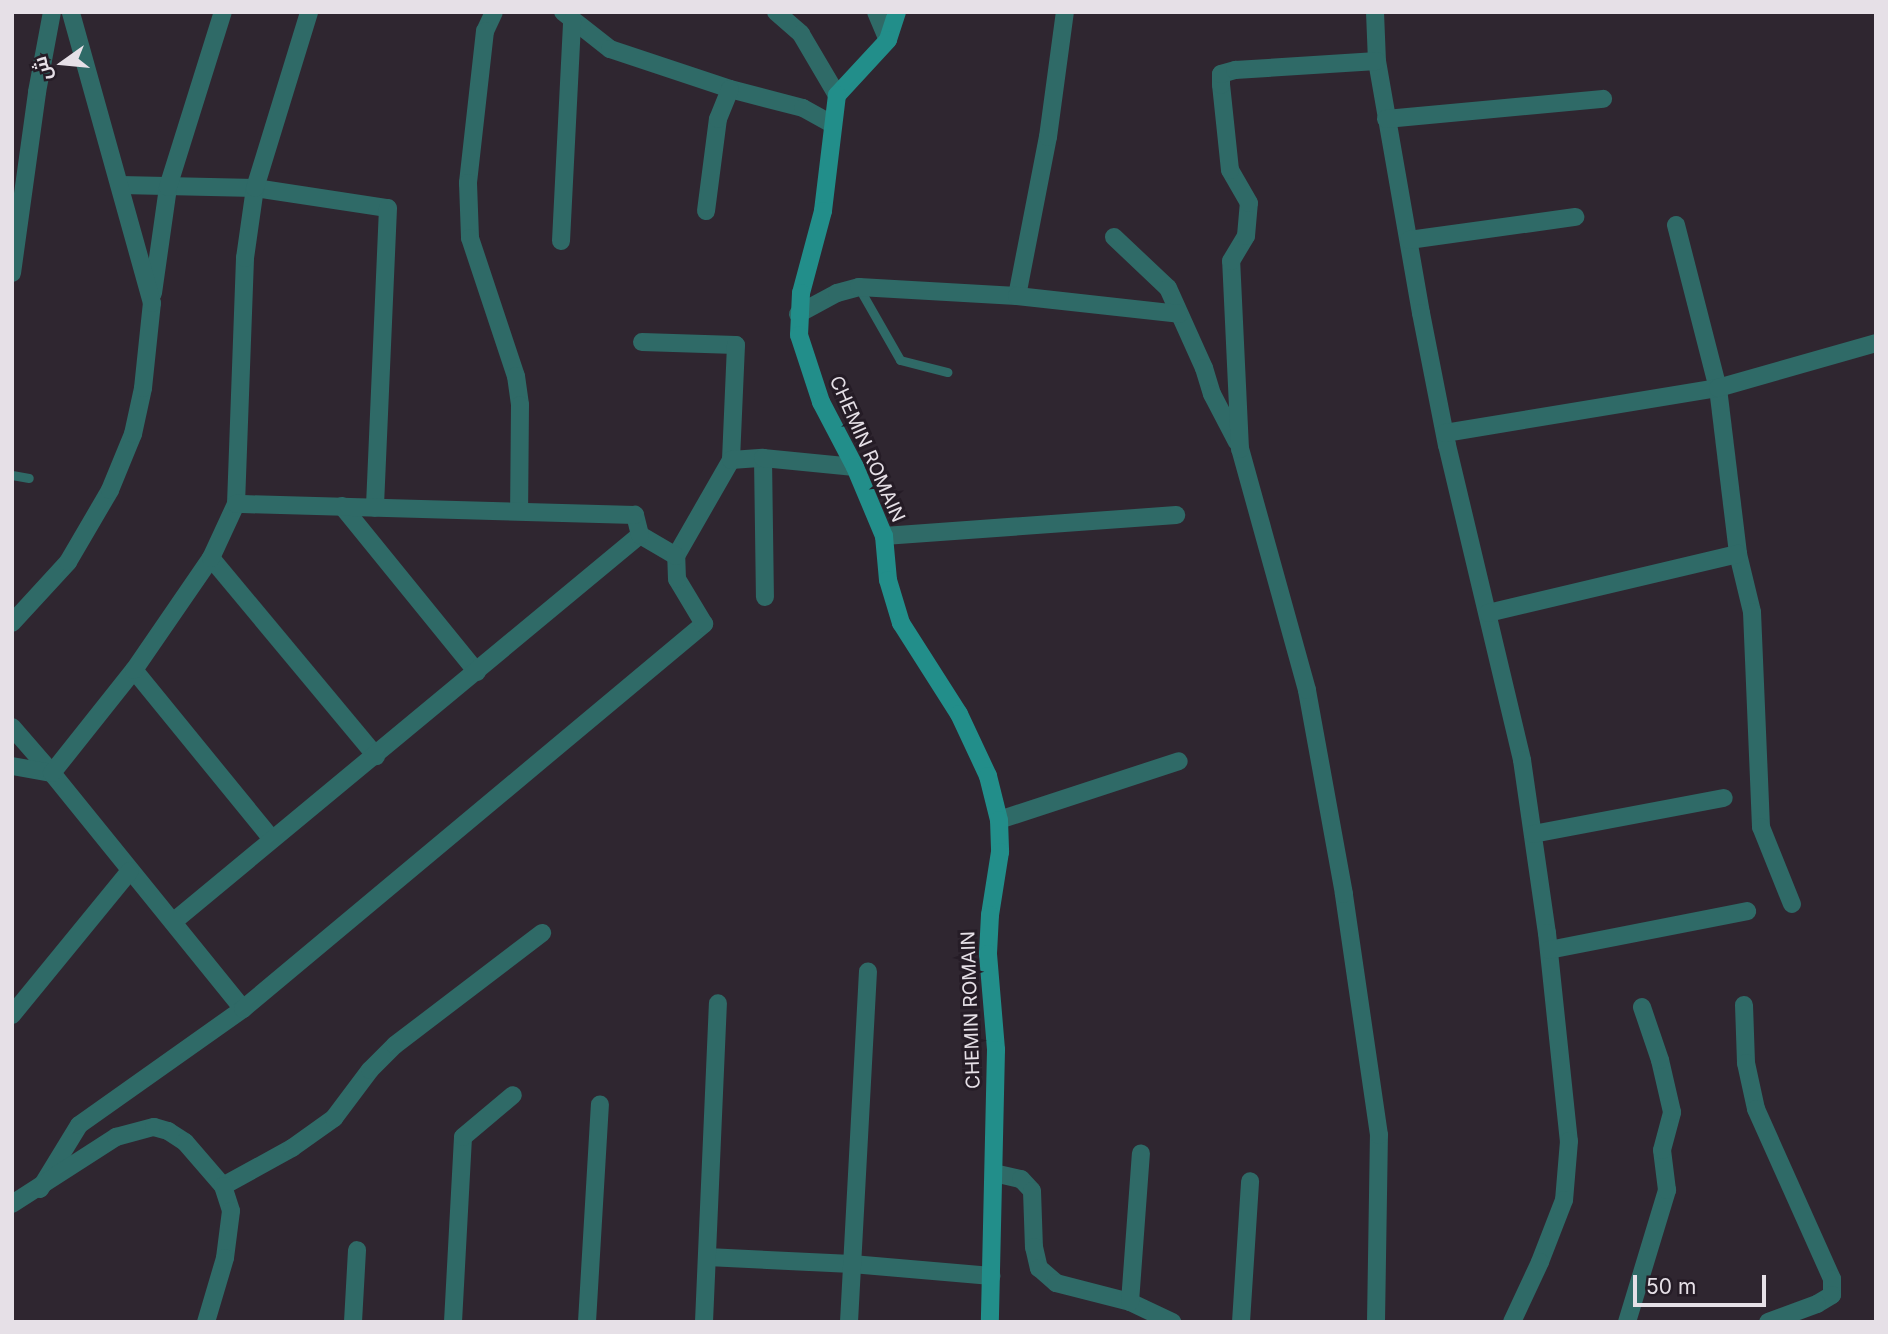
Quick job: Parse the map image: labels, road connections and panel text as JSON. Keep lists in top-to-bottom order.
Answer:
{
  "streets": {
    "street": ["CHEMIN ROMAIN"]
  },
  "scale_bar": "50 m",
  "north": "left"
}
